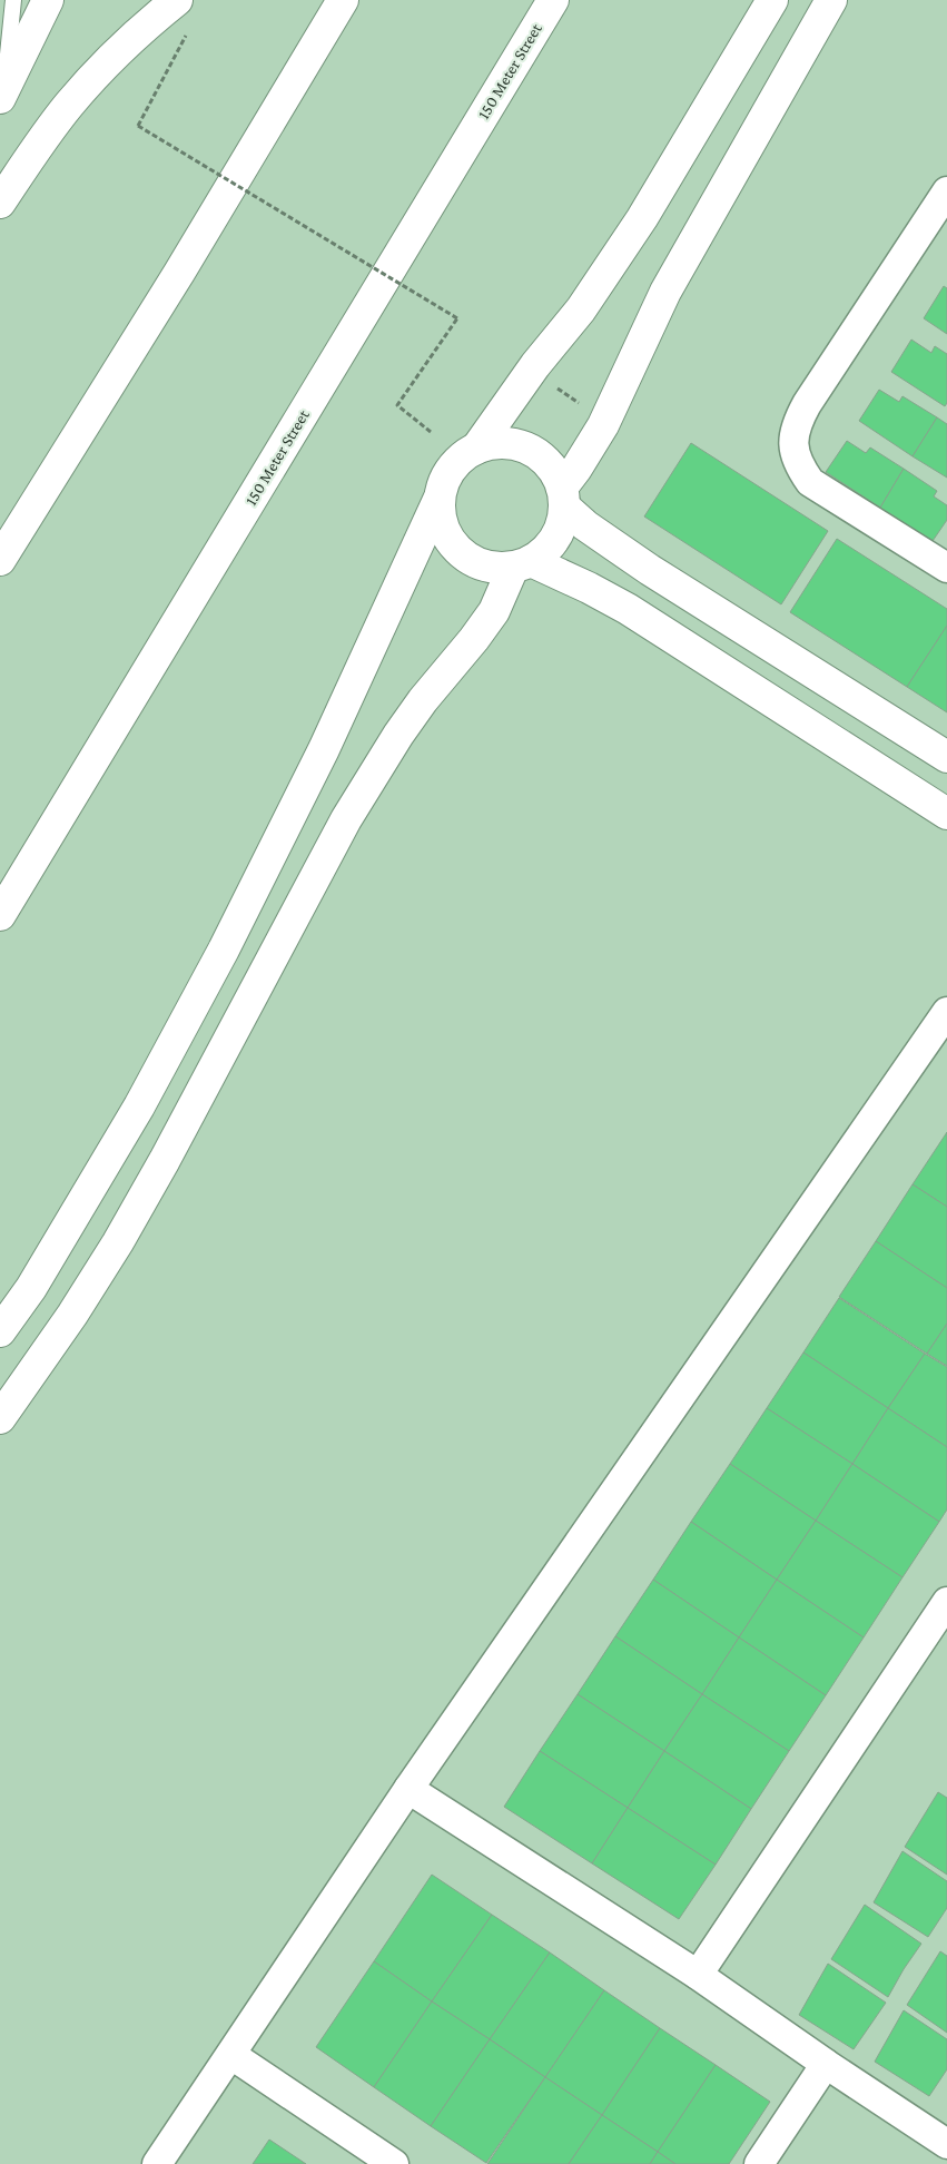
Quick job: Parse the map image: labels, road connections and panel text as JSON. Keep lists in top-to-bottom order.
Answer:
{
  "streets": {
    "main road": ["150 Meter Street"]
  }
}
